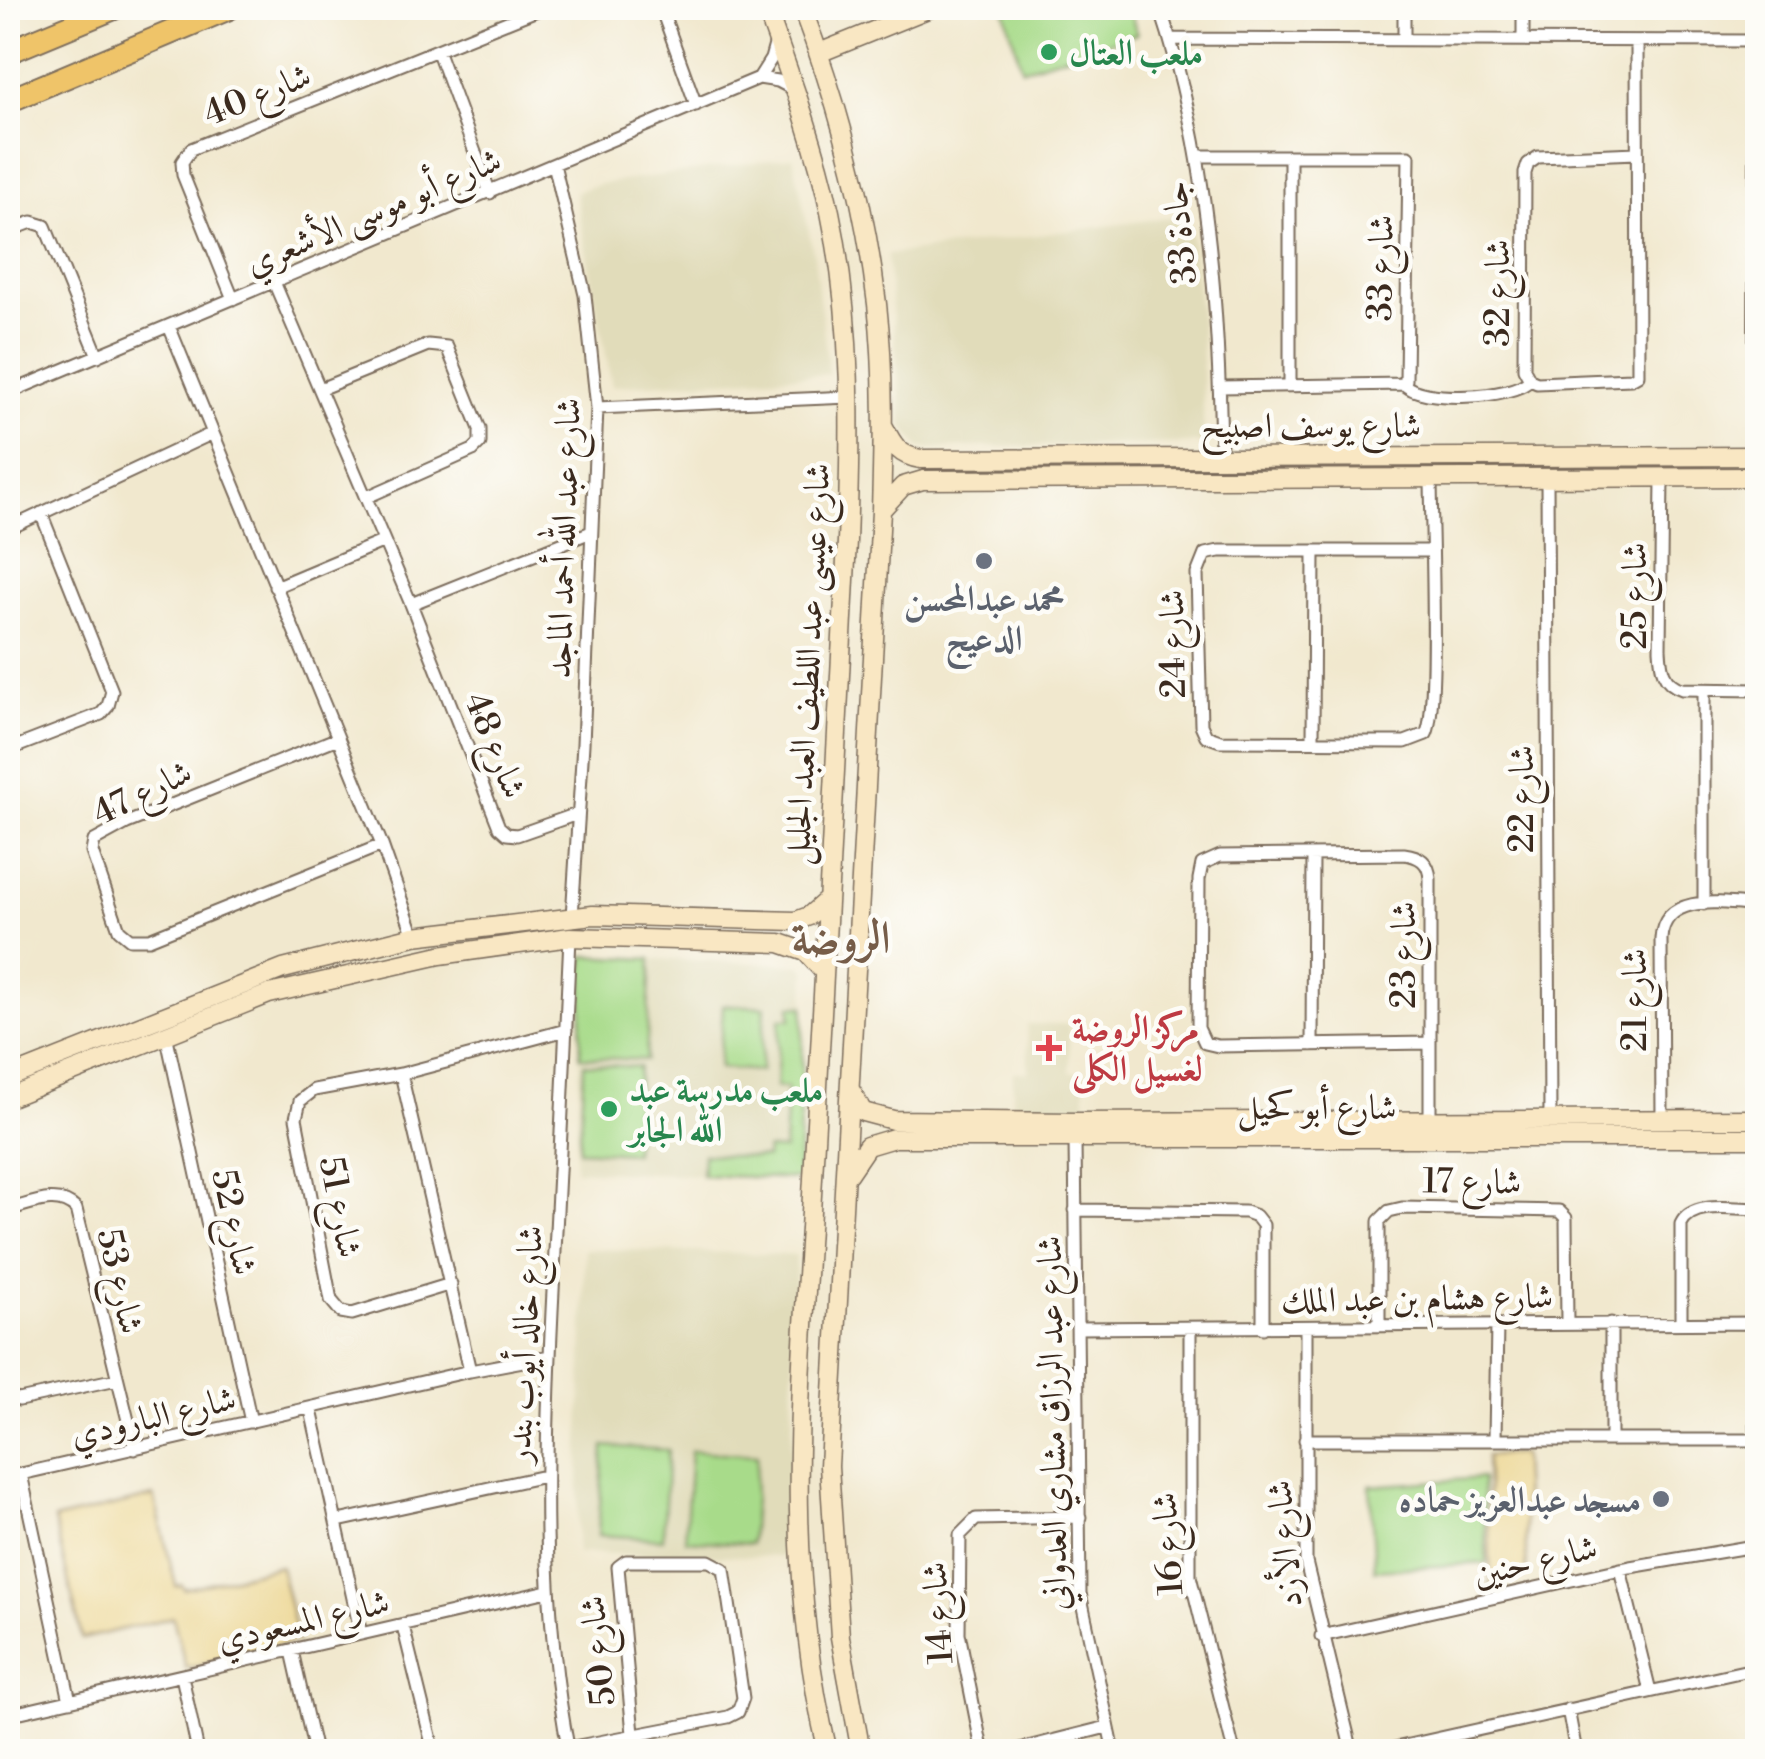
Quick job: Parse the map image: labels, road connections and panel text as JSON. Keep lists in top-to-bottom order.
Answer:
{
  "streets": {
    "street": [
      "شارع 40",
      "شارع أبو موسى الأشعري",
      "جادة 33",
      "شارع 33",
      "شارع 32",
      "شارع يوسف اصبيح",
      "شارع عبد الله أحمد الماجد",
      "شارع 25",
      "شارع 24",
      "شارع عيسى عبد اللطيف العبد الجليل",
      "شارع 48",
      "شارع 47",
      "شارع 22",
      "شارع 23",
      "شارع 21",
      "شارع أبو كحيل",
      "شارع 17",
      "شارع 51",
      "شارع 52",
      "شارع 53",
      "شارع هشام بن عبد الملك",
      "شارع خالد أيوب بندر",
      "شارع البارودي",
      "شارع عبد الرزاق مشاري العدواني",
      "شارع 16",
      "شارع الأزد",
      "شارع حنين",
      "شارع 14",
      "شارع المسعودي",
      "شارع 50"
    ]
  },
  "crossings": [
    ["شارع 40", "شارع أبو موسى الأشعري"],
    ["شارع أبو موسى الأشعري", "شارع عبد الله أحمد الماجد"],
    ["شارع أبو موسى الأشعري", "شارع 48"],
    ["جادة 33", "شارع 33"],
    ["جادة 33", "شارع يوسف اصبيح"],
    ["شارع يوسف اصبيح", "شارع 25"],
    ["شارع يوسف اصبيح", "شارع 24"],
    ["شارع يوسف اصبيح", "شارع عيسى عبد اللطيف العبد الجليل"],
    ["شارع يوسف اصبيح", "شارع 22"],
    ["شارع عبد الله أحمد الماجد", "شارع 48"],
    ["شارع عيسى عبد اللطيف العبد الجليل", "شارع أبو كحيل"],
    ["شارع 22", "شارع أبو كحيل"],
    ["شارع 23", "شارع أبو كحيل"],
    ["شارع 21", "شارع أبو كحيل"],
    ["شارع أبو كحيل", "شارع عبد الرزاق مشاري العدواني"],
    ["شارع 17", "شارع هشام بن عبد الملك"],
    ["شارع 51", "شارع خالد أيوب بندر"],
    ["شارع 52", "شارع البارودي"],
    ["شارع 53", "شارع البارودي"],
    ["شارع هشام بن عبد الملك", "شارع عبد الرزاق مشاري العدواني"],
    ["شارع هشام بن عبد الملك", "شارع 16"],
    ["شارع هشام بن عبد الملك", "شارع الأزد"],
    ["شارع خالد أيوب بندر", "شارع البارودي"],
    ["شارع خالد أيوب بندر", "شارع المسعودي"],
    ["شارع خالد أيوب بندر", "شارع 50"],
    ["شارع عبد الرزاق مشاري العدواني", "شارع 14"],
    ["شارع الأزد", "شارع حنين"]
  ],
  "districts": ["الروضة"],
  "places": {
    "other": [
      "ملعب العتال",
      "محمد عبدالمحسن الدعيج",
      "ملعب مدرسة عبد الله الجابر",
      "مسجد عبدالعزيز حماده"
    ],
    "health": ["مركز الروضة لغسيل الكلى"]
  }
}
